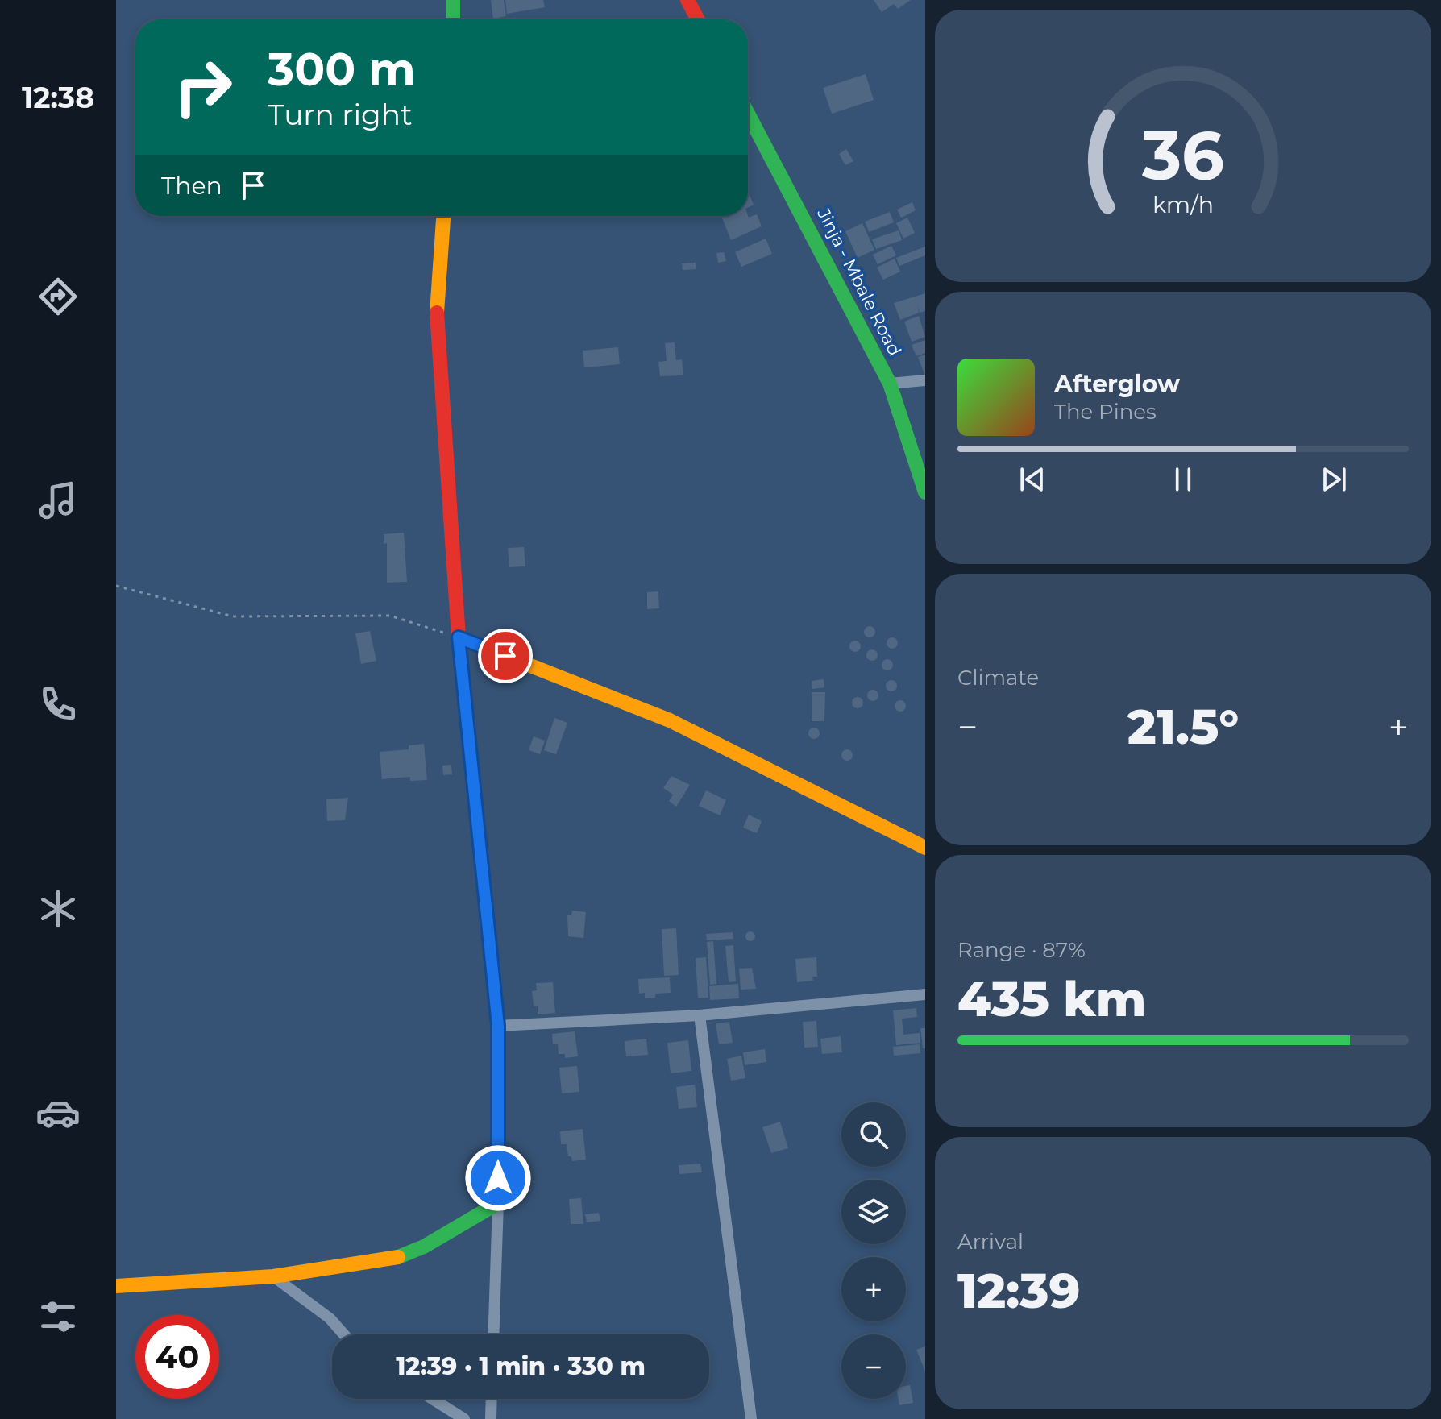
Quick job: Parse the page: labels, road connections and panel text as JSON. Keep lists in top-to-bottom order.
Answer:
{
  "streets": {
    "street": ["Jinja - Mbale Road"]
  },
  "page": {
    "tabs": "12:38",
    "turn": ["300 m", "Turn right"],
    "then": "Then",
    "song": ["Afterglow", "The Pines"],
    "tile": [
      "Climate",
      ["Range · 87%", "435 km"],
      ["Arrival", "12:39"]
    ],
    "heat": ["−", "21.5°", "+"],
    "map_buttons": ["+", "−"],
    "limit": "40",
    "trip": "12:39 · 1 min · 330 m",
    "gauge": ["36", "km/h"]
  }
}
